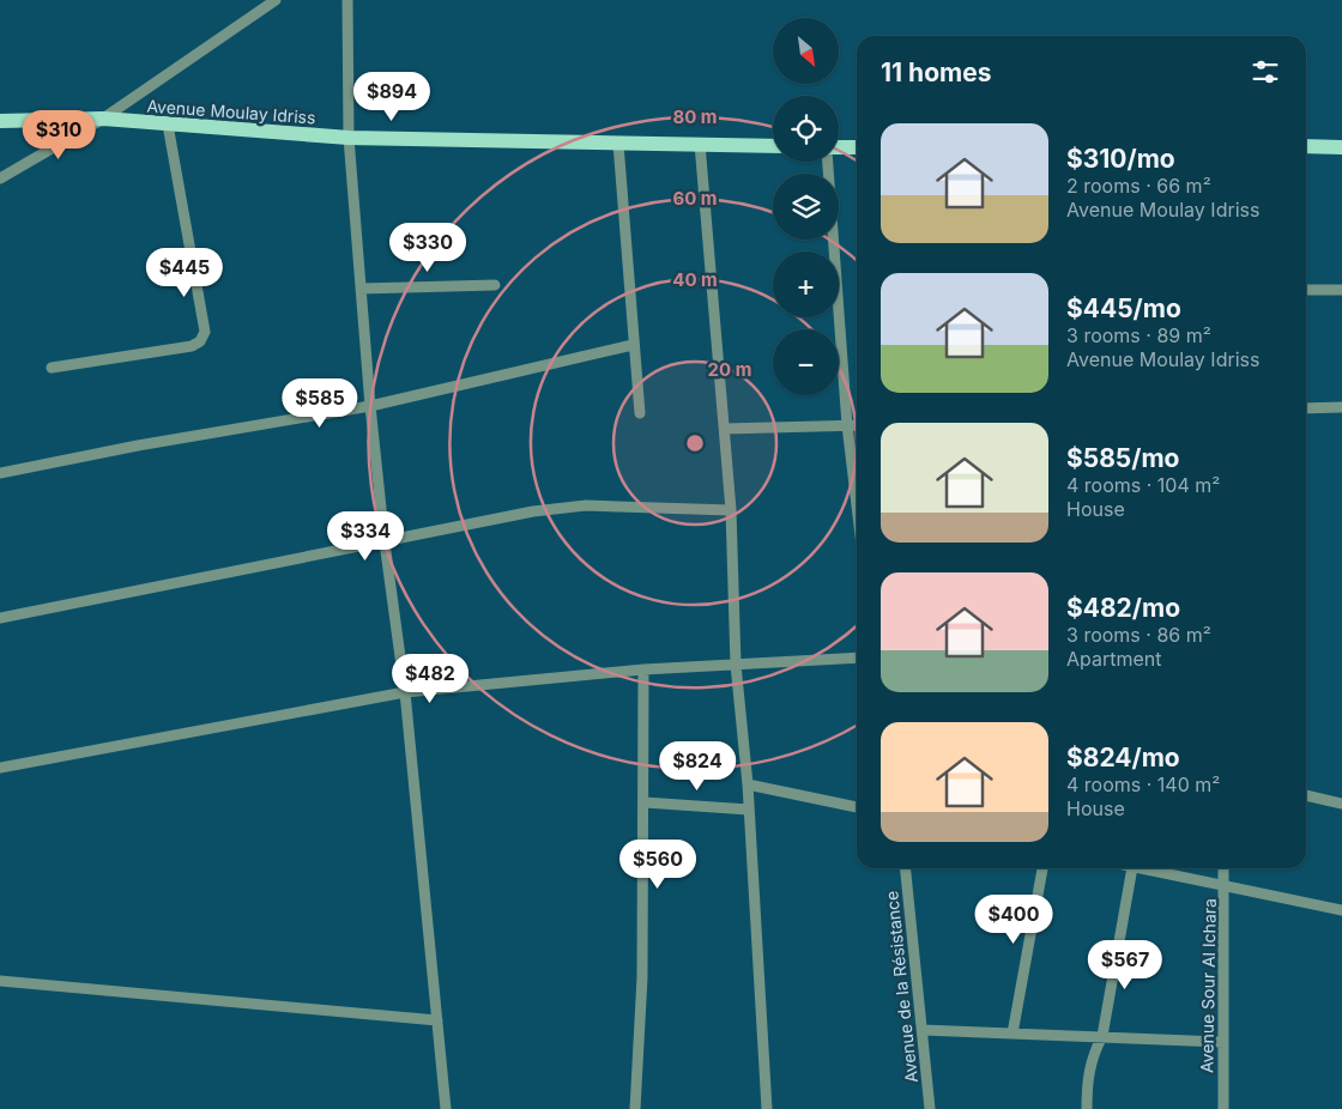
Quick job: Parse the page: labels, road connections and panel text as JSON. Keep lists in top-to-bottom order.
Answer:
{
  "streets": {
    "main road": ["Avenue Moulay Idriss"],
    "street": ["Avenue Sour Al Ichara", "Avenue de la Résistance"]
  },
  "north": "bottom right",
  "page": {
    "map_buttons": ["+", "−"],
    "heading": "11 homes",
    "price": [
      "$894",
      "$310",
      "$330",
      "$445",
      "$585",
      "$334",
      "$482",
      "$824",
      "$560",
      "$400",
      "$567"
    ],
    "list": [
      {
        "name": "$310/mo",
        "note": "2 rooms · 66 m² · Avenue Moulay Idriss"
      },
      {
        "name": "$445/mo",
        "note": "3 rooms · 89 m² · Avenue Moulay Idriss"
      },
      {
        "name": "$585/mo",
        "note": "4 rooms · 104 m² · House"
      },
      {
        "name": "$482/mo",
        "note": "3 rooms · 86 m² · Apartment"
      },
      {
        "name": "$824/mo",
        "note": "4 rooms · 140 m² · House"
      }
    ]
  },
  "rings": [
    "80 m",
    "60 m",
    "40 m",
    "20 m"
  ]
}
